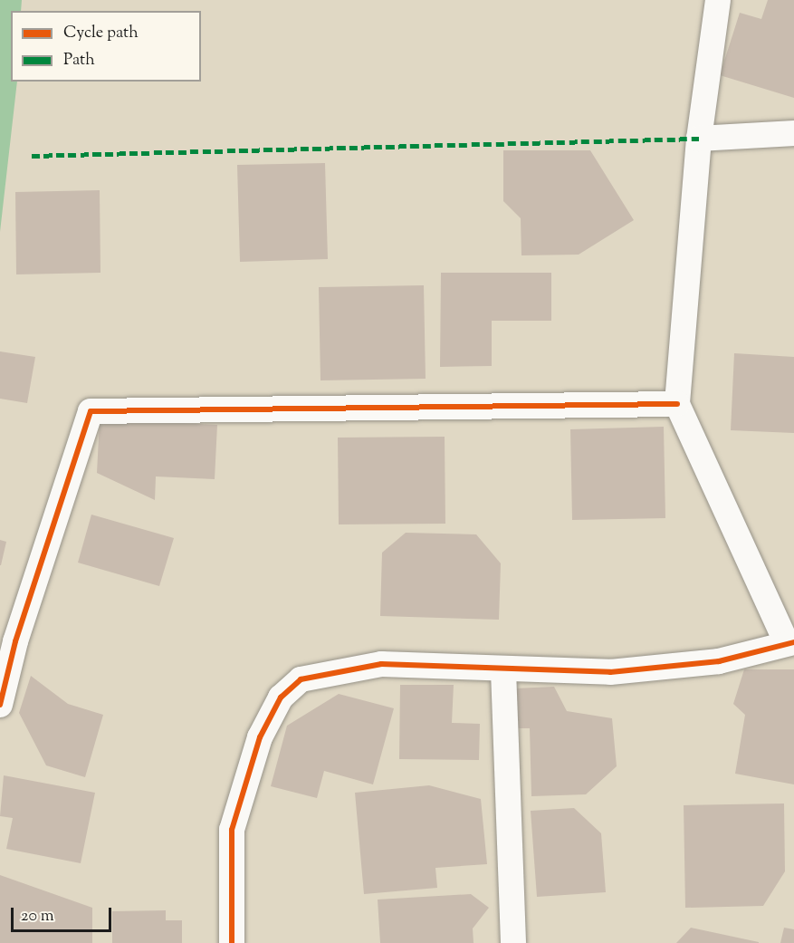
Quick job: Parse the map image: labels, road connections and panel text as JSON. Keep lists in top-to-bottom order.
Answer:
{
  "legend": ["Cycle path", "Path"],
  "scale_bar": "20 m"
}
